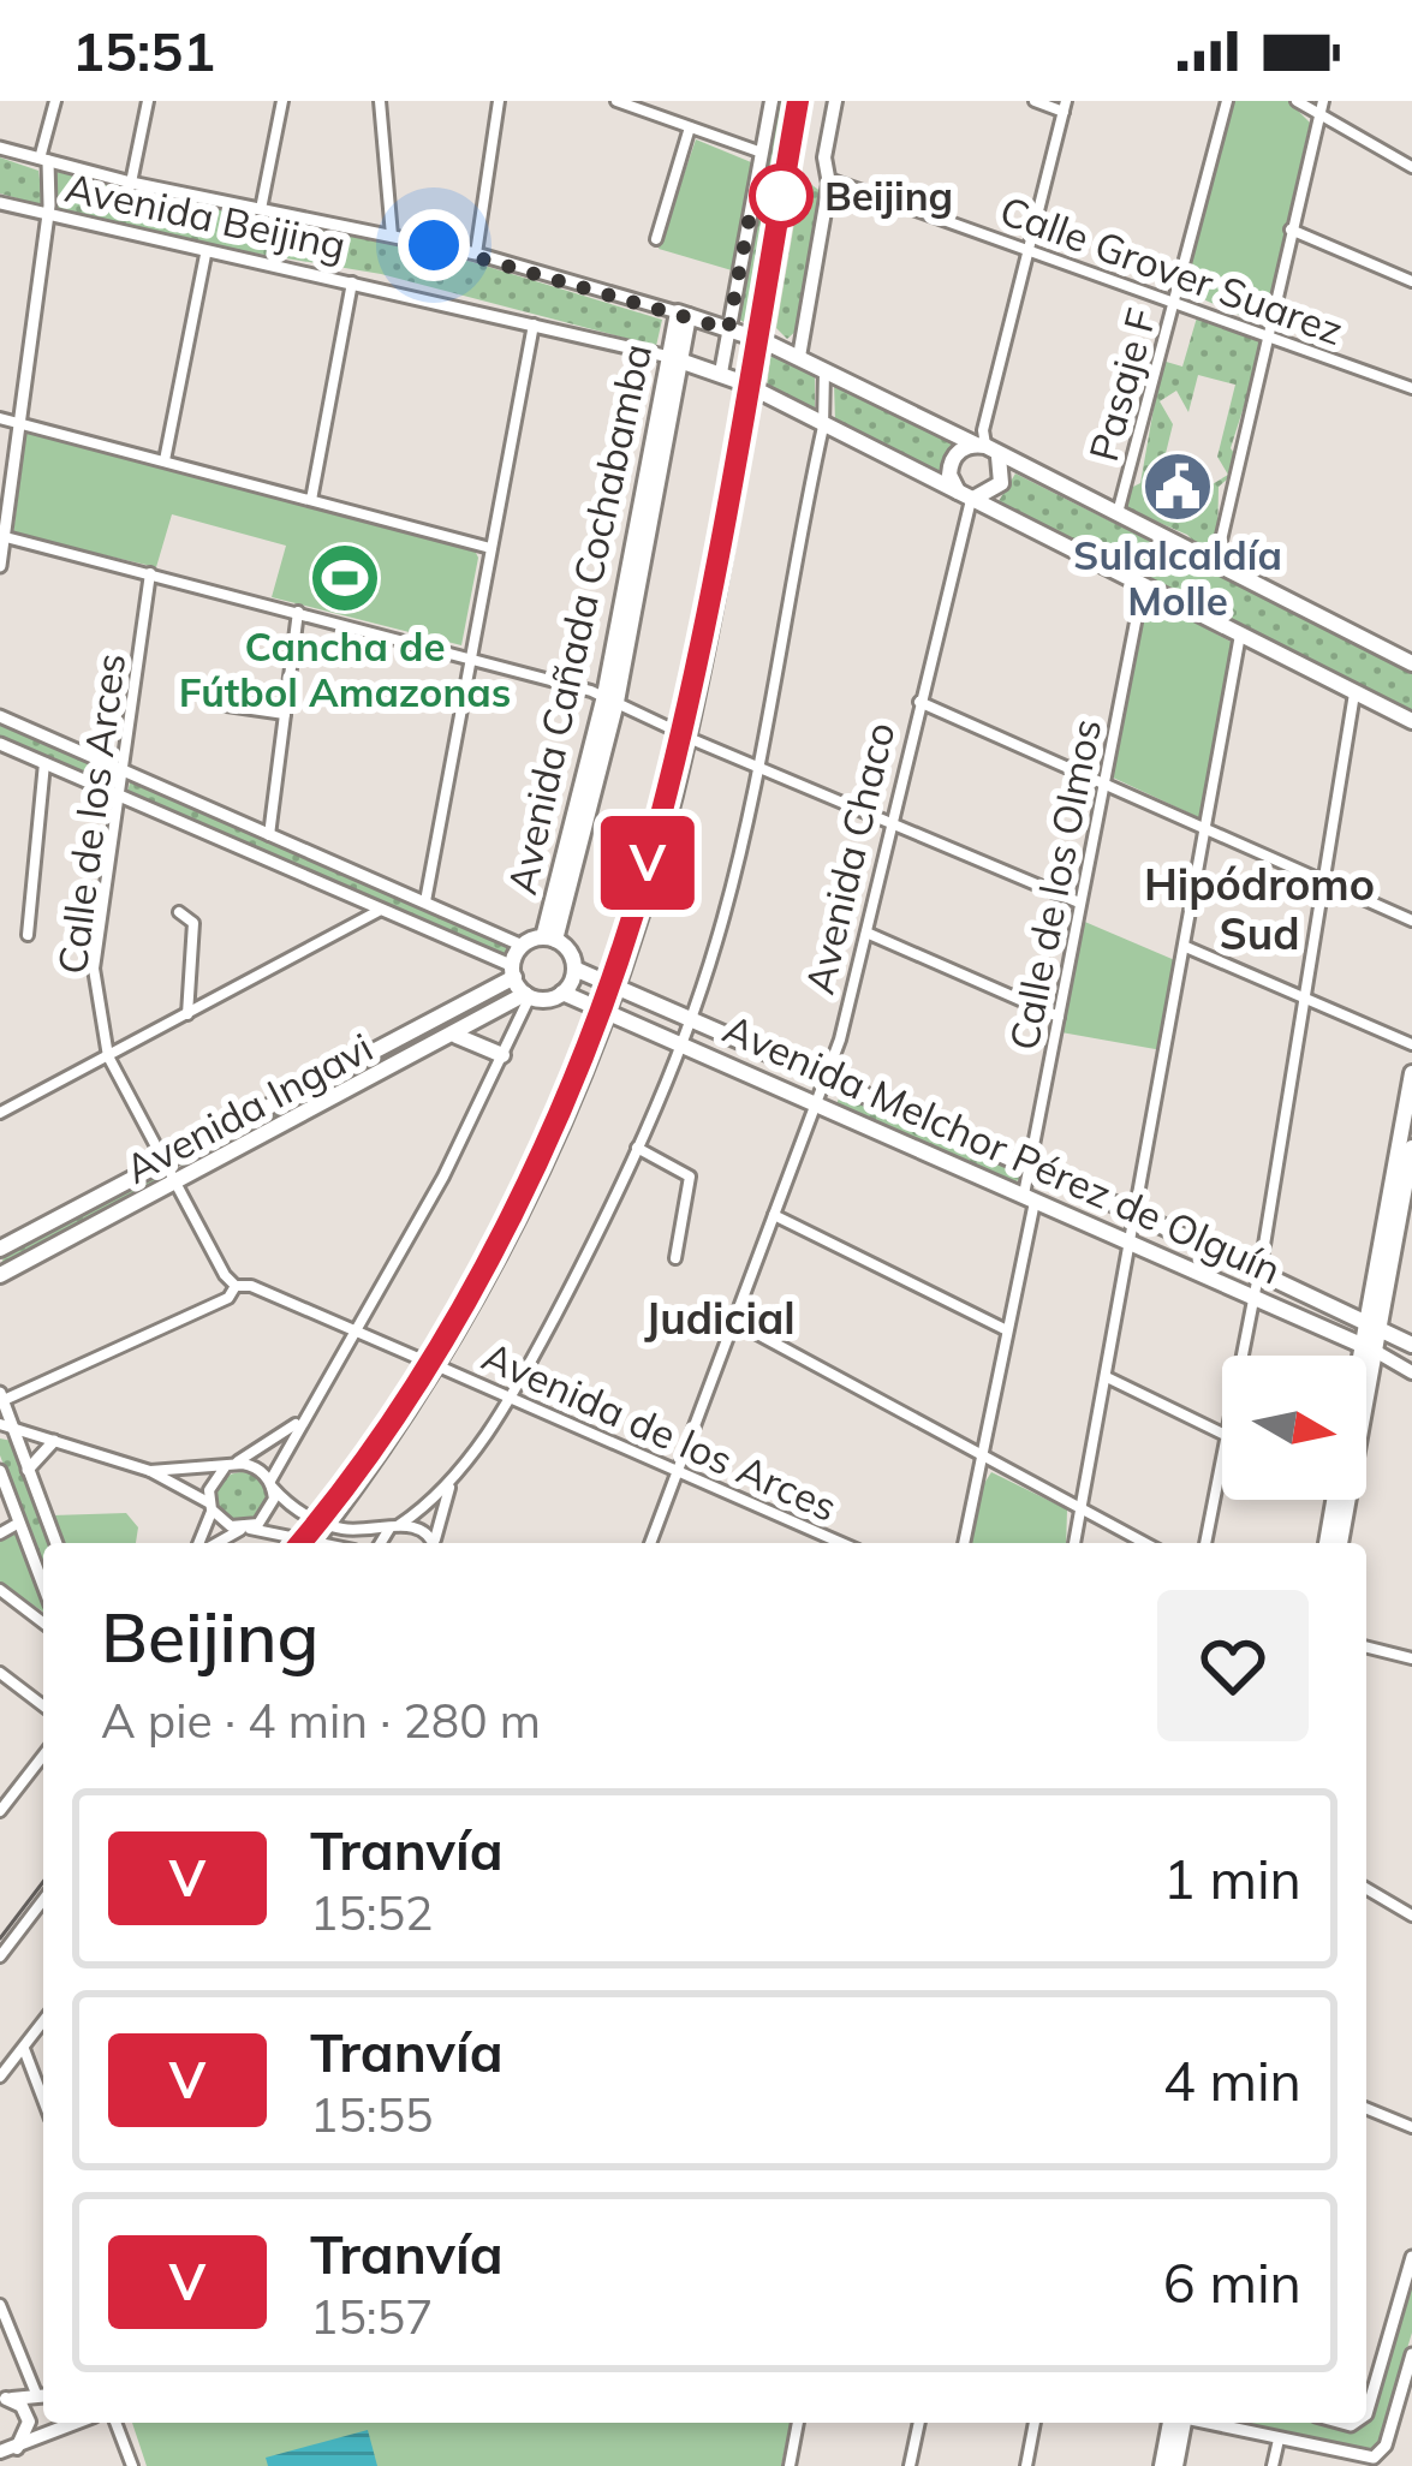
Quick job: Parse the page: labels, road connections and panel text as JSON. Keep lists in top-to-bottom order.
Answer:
{
  "streets": {
    "main road": [
      "Avenida Beijing",
      "Avenida Cañada Cochabamba",
      "Avenida Ingavi",
      "Avenida Melchor Pérez de Olguín"
    ],
    "street": [
      "Calle Grover Suarez",
      "Pasaje F",
      "Calle de los Arces",
      "Avenida Chaco",
      "Calle de los Olmos",
      "Avenida de los Arces"
    ]
  },
  "crossings": [
    ["Avenida Beijing", "Pasaje F"],
    ["Avenida Beijing", "Avenida Cañada Cochabamba"],
    ["Avenida Beijing", "Avenida Chaco"],
    ["Avenida Beijing", "Calle de los Olmos"],
    ["Calle Grover Suarez", "Pasaje F"],
    ["Avenida Cañada Cochabamba", "Avenida Ingavi"],
    ["Avenida Cañada Cochabamba", "Avenida Melchor Pérez de Olguín"],
    ["Calle de los Arces", "Avenida Ingavi"],
    ["Calle de los Arces", "Avenida de los Arces"],
    ["Avenida Chaco", "Avenida Melchor Pérez de Olguín"],
    ["Avenida Chaco", "Avenida de los Arces"],
    ["Calle de los Olmos", "Avenida Melchor Pérez de Olguín"],
    ["Avenida Ingavi", "Avenida Melchor Pérez de Olguín"]
  ],
  "districts": ["Hipódromo Sud", "Judicial"],
  "places": {
    "other": ["Beijing"],
    "public building": ["Sulalcaldía Molle"],
    "sports": ["Cancha de Fútbol Amazonas"]
  },
  "lines": ["tram line V"],
  "north": "right",
  "page": {
    "status": "15:51",
    "on_map": "V",
    "heading": ["Beijing", "A pie · 4 min · 280 m"],
    "list": [
      {
        "mark": "V",
        "name": "Tranvía",
        "note": "15:52",
        "value": "1 min"
      },
      {
        "mark": "V",
        "name": "Tranvía",
        "note": "15:55",
        "value": "4 min"
      },
      {
        "mark": "V",
        "name": "Tranvía",
        "note": "15:57",
        "value": "6 min"
      }
    ]
  }
}
